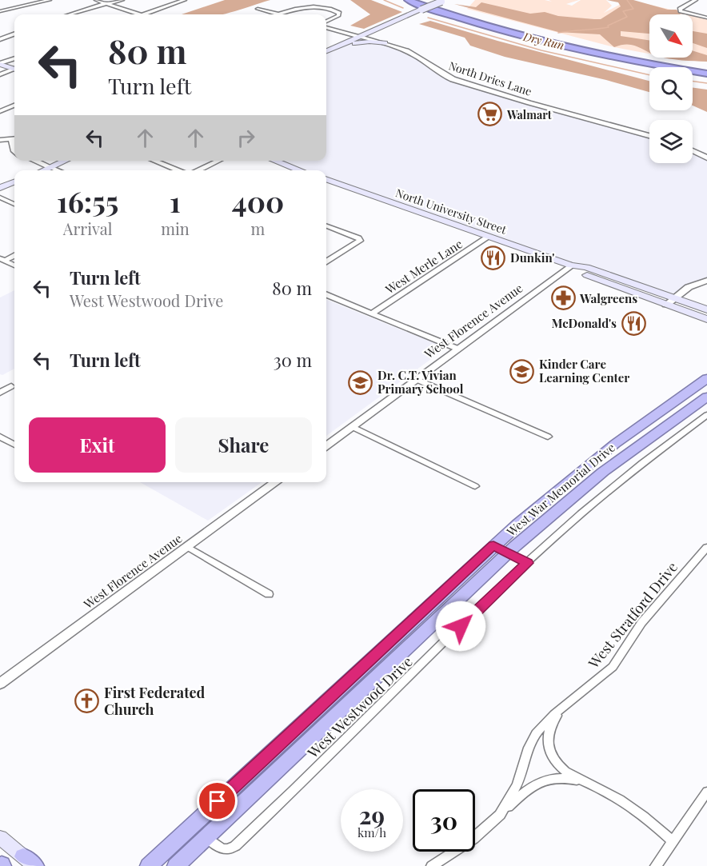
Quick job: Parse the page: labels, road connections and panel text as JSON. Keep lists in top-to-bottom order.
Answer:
{
  "streets": {
    "highway": ["West War Memorial Drive"],
    "main road": ["North University Street"],
    "street": [
      "North Dries Lane",
      "West Merle Lane",
      "West Florence Avenue",
      "West Stratford Drive",
      "West Westwood Drive"
    ]
  },
  "crossings": [
    ["North University Street", "West Merle Lane"],
    ["North University Street", "West Florence Avenue"],
    ["West War Memorial Drive", "West Westwood Drive"]
  ],
  "water": ["Dry Run"],
  "places": {
    "supermarket": ["Walmart"],
    "restaurant": ["Dunkin'", "McDonald's"],
    "pharmacy": ["Walgreens"],
    "school or university": ["Kinder Care Learning Center", "Dr. C.T. Vivian Primary School"],
    "church": ["First Federated Church"]
  },
  "north": "bottom right",
  "page": {
    "turn": ["80 m", "Turn left"],
    "eta": [
      "16:55",
      "Arrival",
      "1",
      "min",
      "400",
      "m"
    ],
    "list": [
      {
        "name": "Turn left",
        "note": "West Westwood Drive",
        "value": "80 m"
      },
      {
        "name": "Turn left",
        "value": "30 m"
      }
    ],
    "buttons": ["Exit", "Share"],
    "speed": "29 km/h",
    "limit": "30"
  }
}
